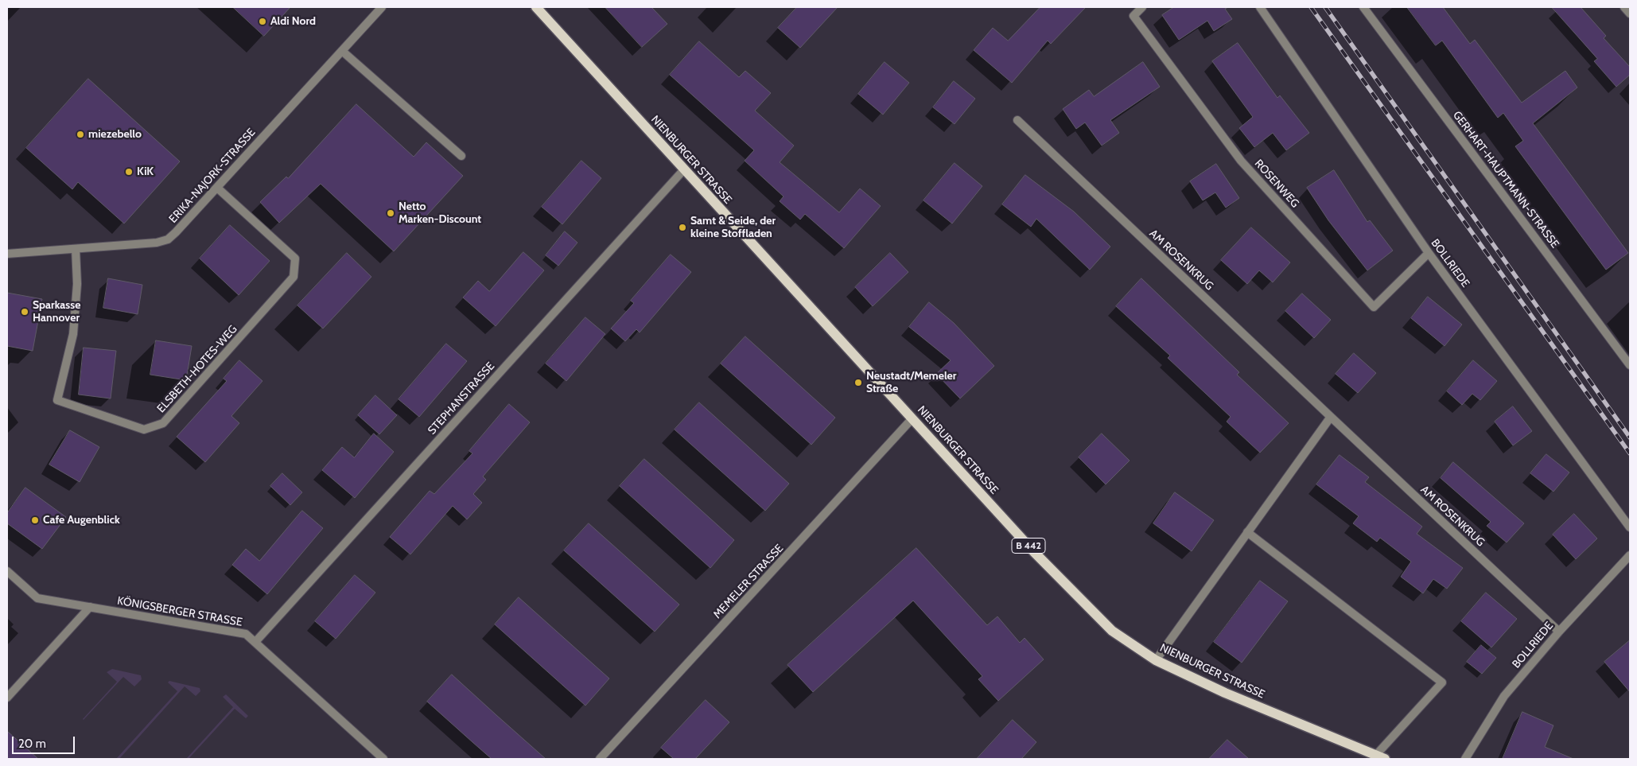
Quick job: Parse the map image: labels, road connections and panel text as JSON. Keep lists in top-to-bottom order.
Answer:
{
  "streets": {
    "main road": ["NIENBURGER STRASSE", "B 442"],
    "street": [
      "ERIKA-NAJORK-STRASSE",
      "GERHART-HAUPTMANN-STRASSE",
      "ROSENWEG",
      "AM ROSENKRUG",
      "BOLLRIEDE",
      "ELSBETH-HOTES-WEG",
      "STEPHANSTRASSE",
      "MEMELER STRASSE",
      "KÖNIGSBERGER STRASSE"
    ]
  },
  "crossings": [
    ["NIENBURGER STRASSE", "STEPHANSTRASSE"],
    ["NIENBURGER STRASSE", "MEMELER STRASSE"],
    ["ERIKA-NAJORK-STRASSE", "ELSBETH-HOTES-WEG"],
    ["ROSENWEG", "BOLLRIEDE"],
    ["AM ROSENKRUG", "BOLLRIEDE"],
    ["STEPHANSTRASSE", "KÖNIGSBERGER STRASSE"]
  ],
  "places": [
    "Aldi Nord",
    "miezebello",
    "KiK",
    "Netto Marken-Discount",
    "Samt & Seide, der kleine Stoffladen",
    "Sparkasse Hannover",
    "Neustadt/Memeler Straße",
    "Cafe Augenblick"
  ],
  "scale_bar": "20 m"
}
